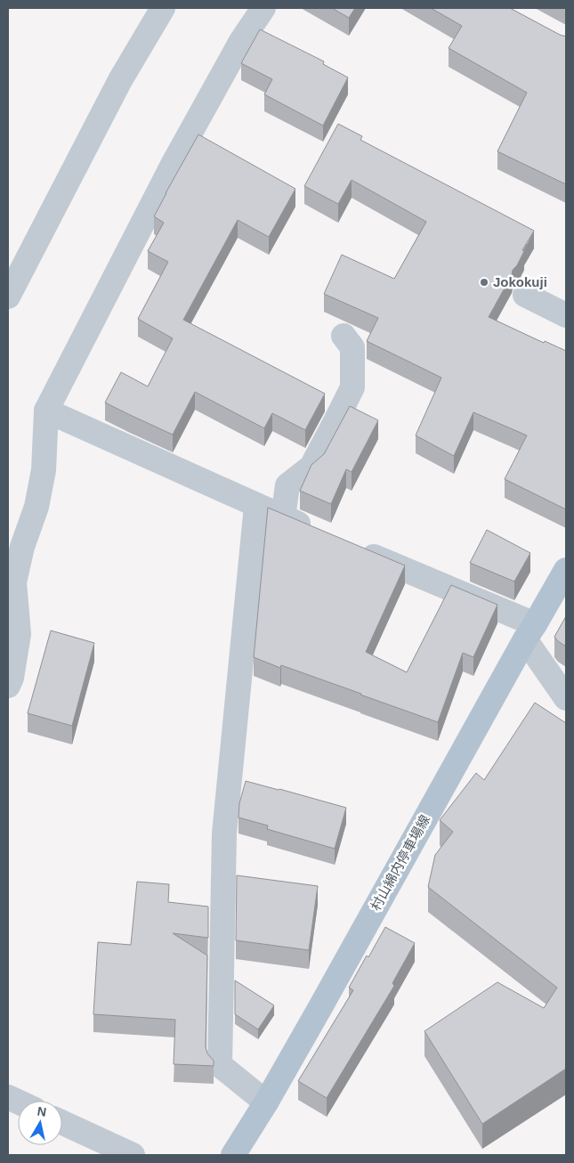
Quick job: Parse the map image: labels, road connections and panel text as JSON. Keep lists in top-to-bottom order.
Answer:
{
  "streets": {
    "main road": ["村山綿内停車場線"]
  },
  "places": ["Jokokuji"],
  "north": "top"
}
